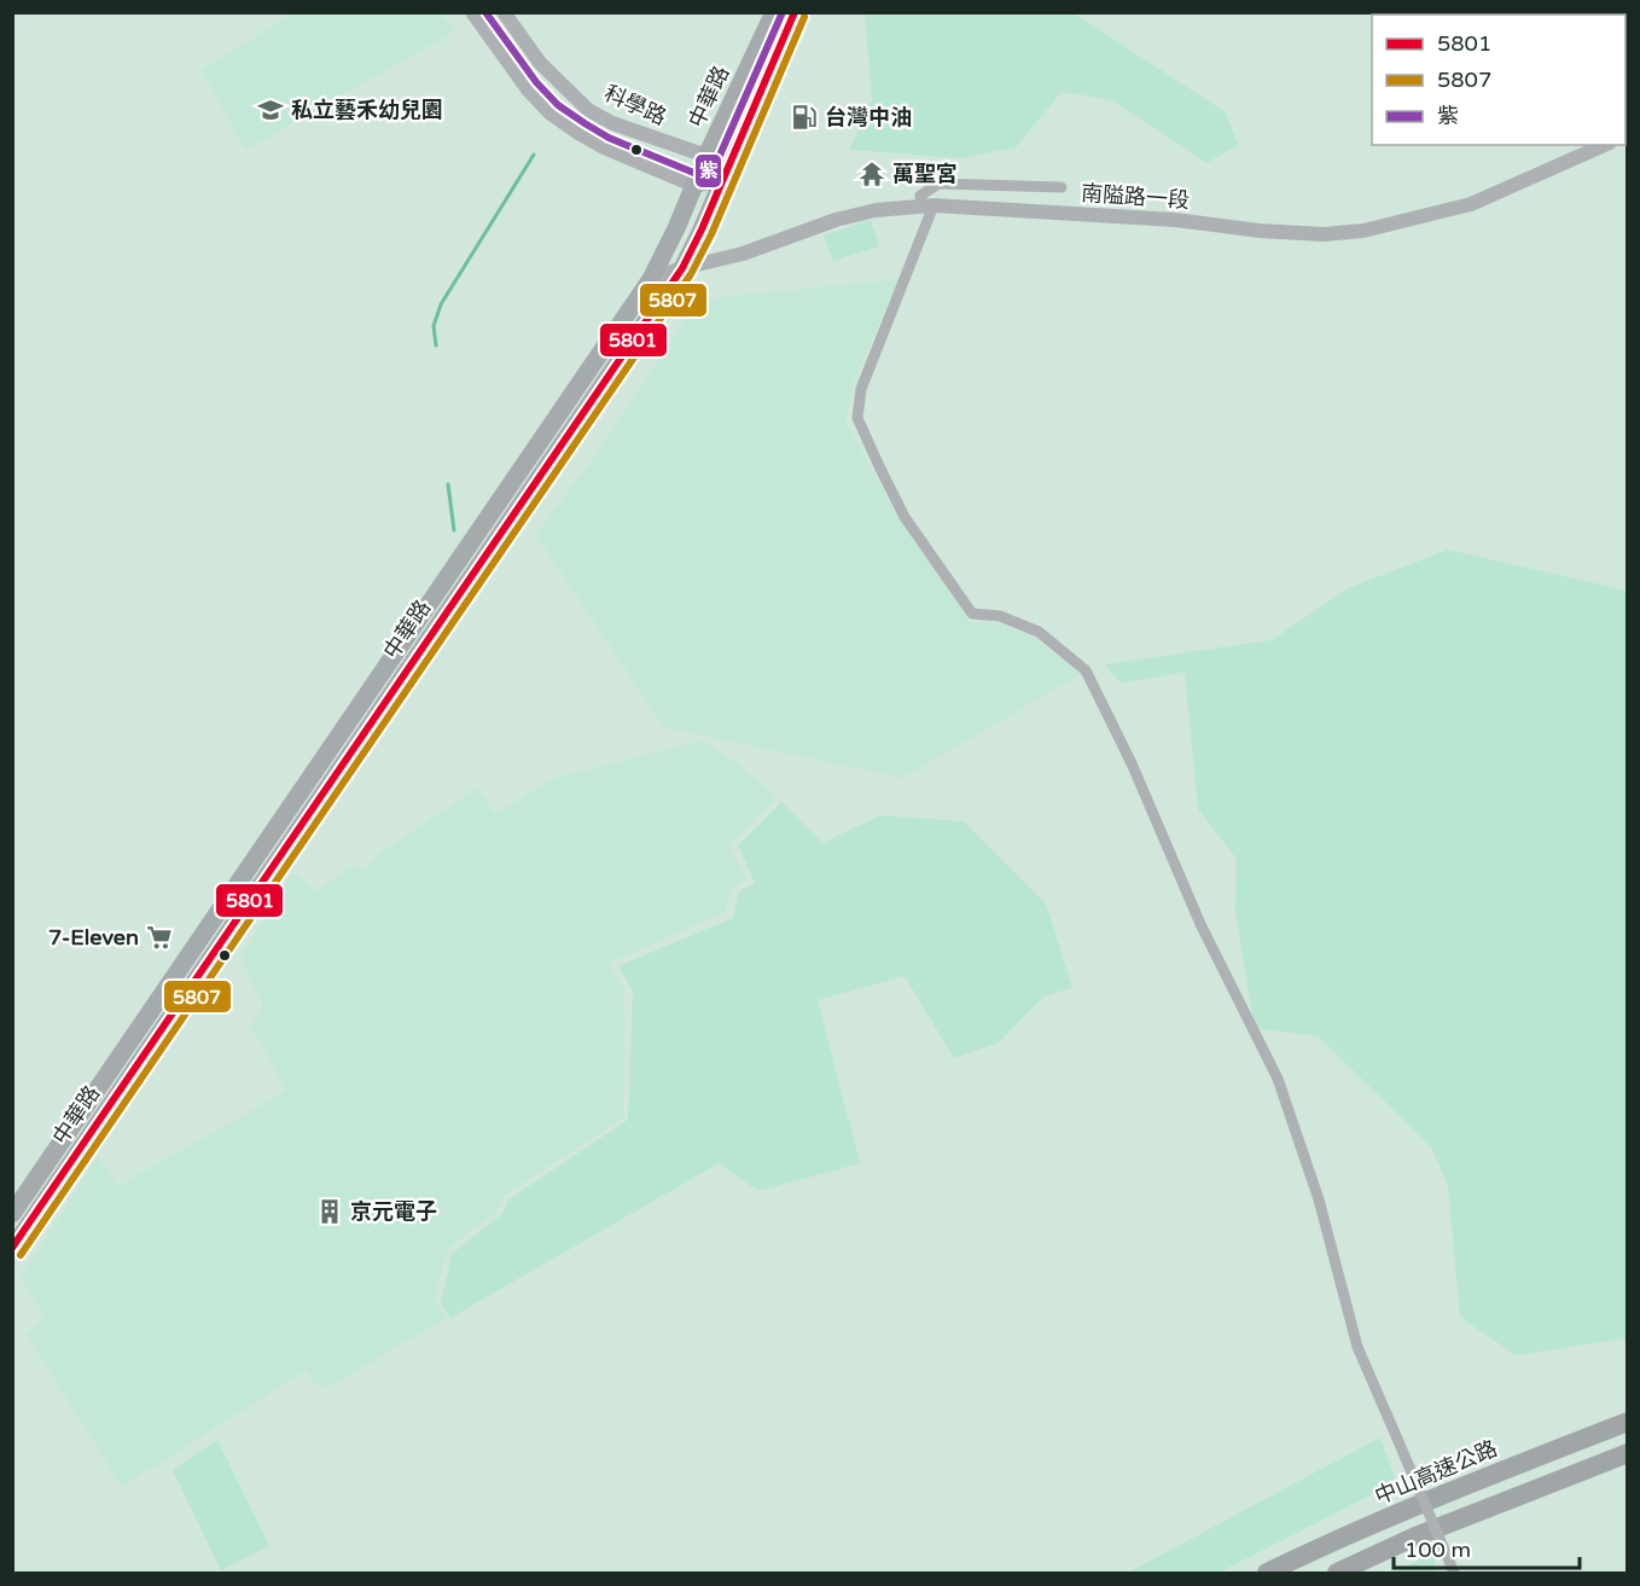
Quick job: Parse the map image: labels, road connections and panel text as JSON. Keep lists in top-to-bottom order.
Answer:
{
  "streets": {
    "highway": ["中山高速公路"],
    "main road": ["中華路"],
    "street": ["科學路", "南隘路一段"]
  },
  "crossings": [
    ["中華路", "科學路"],
    ["中華路", "南隘路一段"]
  ],
  "places": {
    "school or university": ["私立藝禾幼兒園"],
    "fuel station": ["台灣中油"],
    "temple": ["萬聖宮"],
    "supermarket": ["7-Eleven"],
    "building": ["京元電子"]
  },
  "lines": ["transit line 5801", "transit line 紫", "transit line 5807"],
  "legend": ["5801", "5807", "紫"],
  "scale_bar": "100 m"
}
